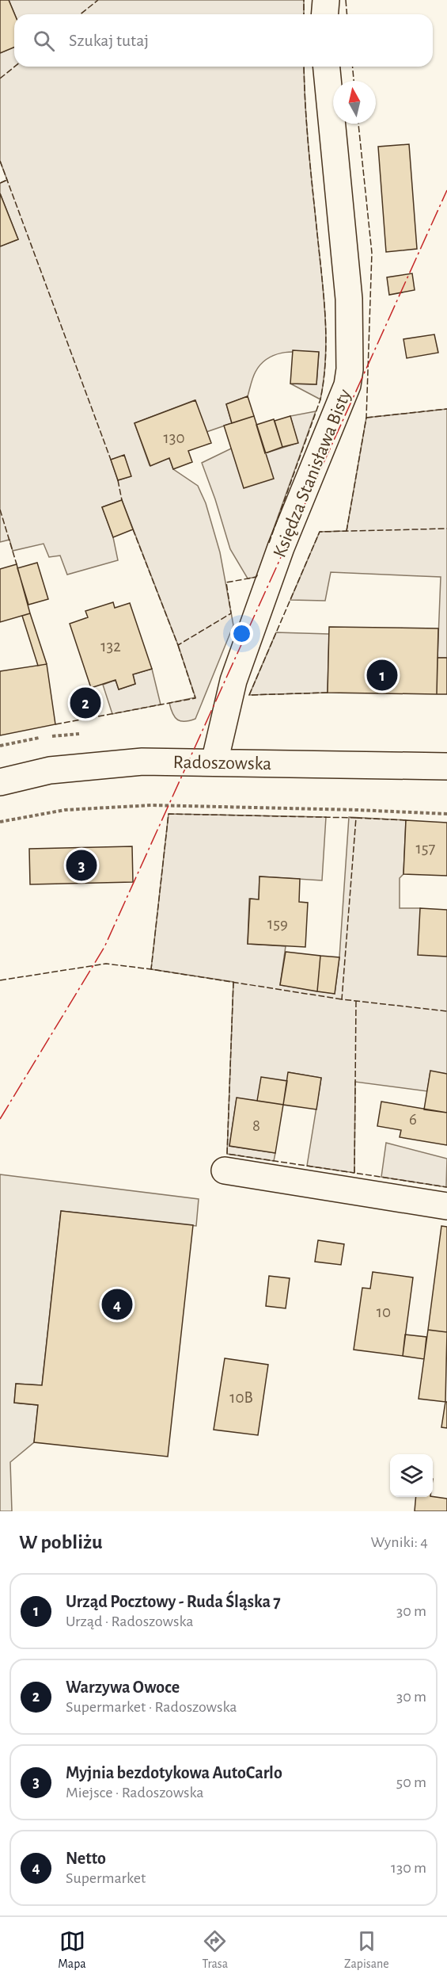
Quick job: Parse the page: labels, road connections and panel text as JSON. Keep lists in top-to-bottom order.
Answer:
{
  "streets": {
    "street": ["Księdza Stanisława Bisty", "Radoszowska"]
  },
  "crossings": [
    ["Księdza Stanisława Bisty", "Radoszowska"]
  ],
  "house_numbers": [
    "130",
    "132",
    "157",
    "159",
    "6",
    "8",
    "10",
    "10B"
  ],
  "north": "top",
  "page": {
    "search": "Szukaj tutaj",
    "pins": [
      "1",
      "2",
      "3",
      "4"
    ],
    "heading": ["W pobliżu", "Wyniki: 4"],
    "list": [
      {
        "mark": "1",
        "name": "Urząd Pocztowy - Ruda Śląska 7",
        "note": "Urząd · Radoszowska",
        "value": "30 m"
      },
      {
        "mark": "2",
        "name": "Warzywa Owoce",
        "note": "Supermarket · Radoszowska",
        "value": "30 m"
      },
      {
        "mark": "3",
        "name": "Myjnia bezdotykowa AutoCarlo",
        "note": "Miejsce · Radoszowska",
        "value": "50 m"
      },
      {
        "mark": "4",
        "name": "Netto",
        "note": "Supermarket",
        "value": "130 m"
      }
    ],
    "nav": ["Mapa", "Trasa", "Zapisane"]
  }
}
